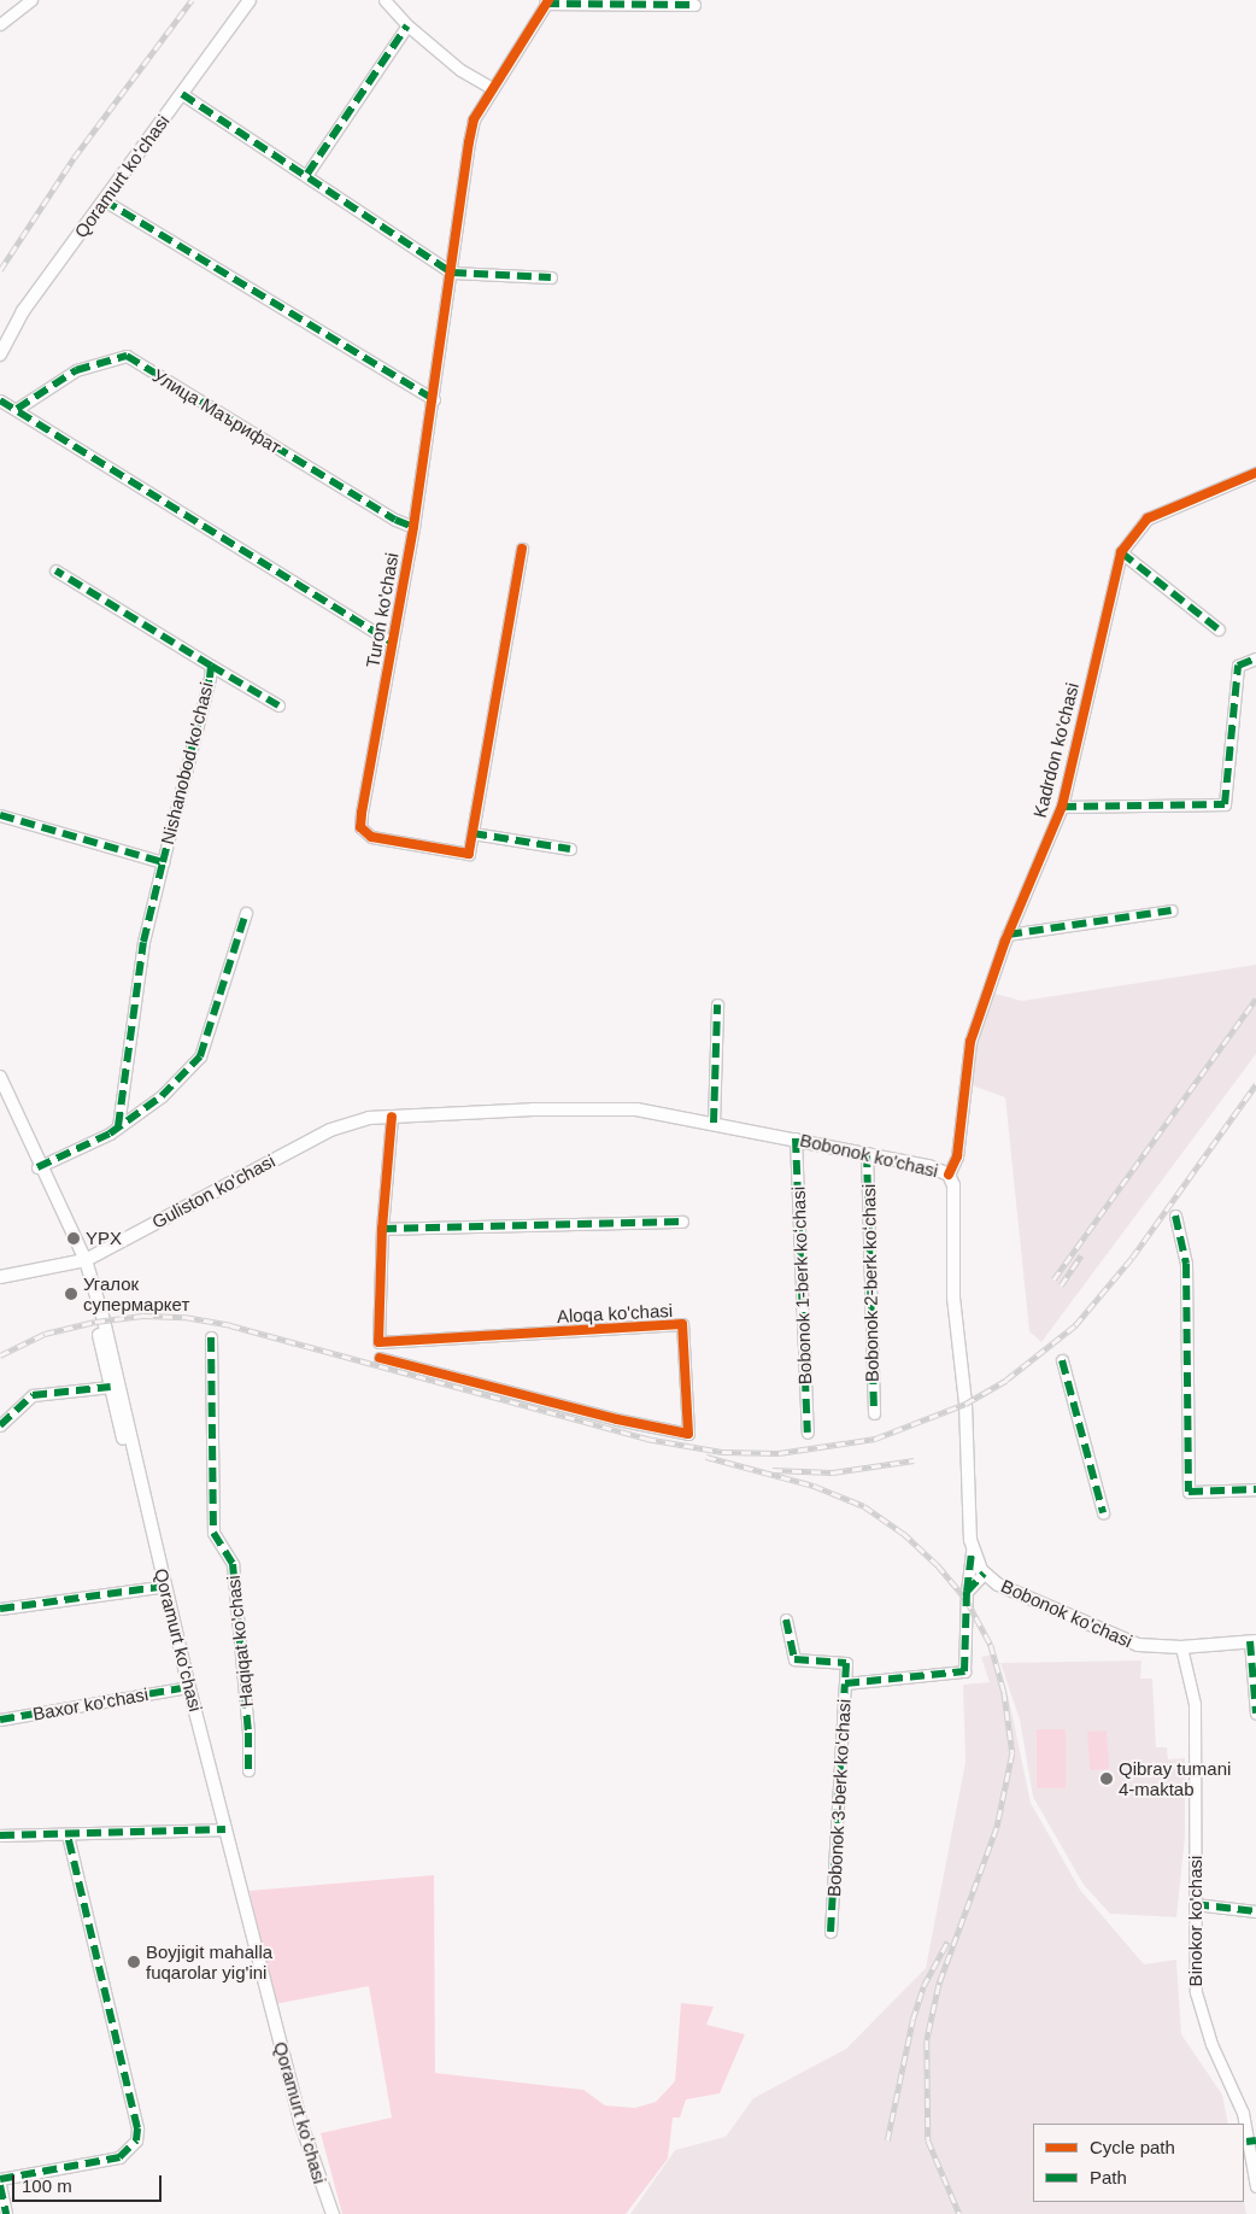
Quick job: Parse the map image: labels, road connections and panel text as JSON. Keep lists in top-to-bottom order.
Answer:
{
  "streets": {
    "main road": ["Qoramurt koʻchasi", "Bobonok ko'chasi", "Guliston ko'chasi"],
    "street": [
      "Улица Маърифат",
      "Turon ko'chasi",
      "Kadrdon ko'chasi",
      "Nishanobod ko'chasi",
      "Bobonok 2-berk koʻchasi",
      "Bobonok 1-berk koʻchasi",
      "Aloqa ko'chasi",
      "Haqiqat ko'chasi",
      "Baxor ko'chasi",
      "Bobonok 3-berk koʻchasi",
      "Binokor ko'chasi"
    ]
  },
  "crossings": [
    ["Qoramurt koʻchasi", "Guliston ko'chasi"],
    ["Qoramurt koʻchasi", "Baxor ko'chasi"],
    ["Улица Маърифат", "Turon ko'chasi"],
    ["Kadrdon ko'chasi", "Bobonok ko'chasi"],
    ["Bobonok ko'chasi", "Guliston ko'chasi"],
    ["Bobonok ko'chasi", "Bobonok 2-berk koʻchasi"],
    ["Bobonok ko'chasi", "Bobonok 1-berk koʻchasi"],
    ["Bobonok ko'chasi", "Bobonok 3-berk koʻchasi"],
    ["Bobonok ko'chasi", "Binokor ko'chasi"]
  ],
  "places": [
    "YPX",
    "Угалок супермаркет",
    "Qibray tumani 4-maktab",
    "Boyjigit mahalla fuqarolar yig'ini"
  ],
  "legend": ["Cycle path", "Path"],
  "scale_bar": "100 m"
}
